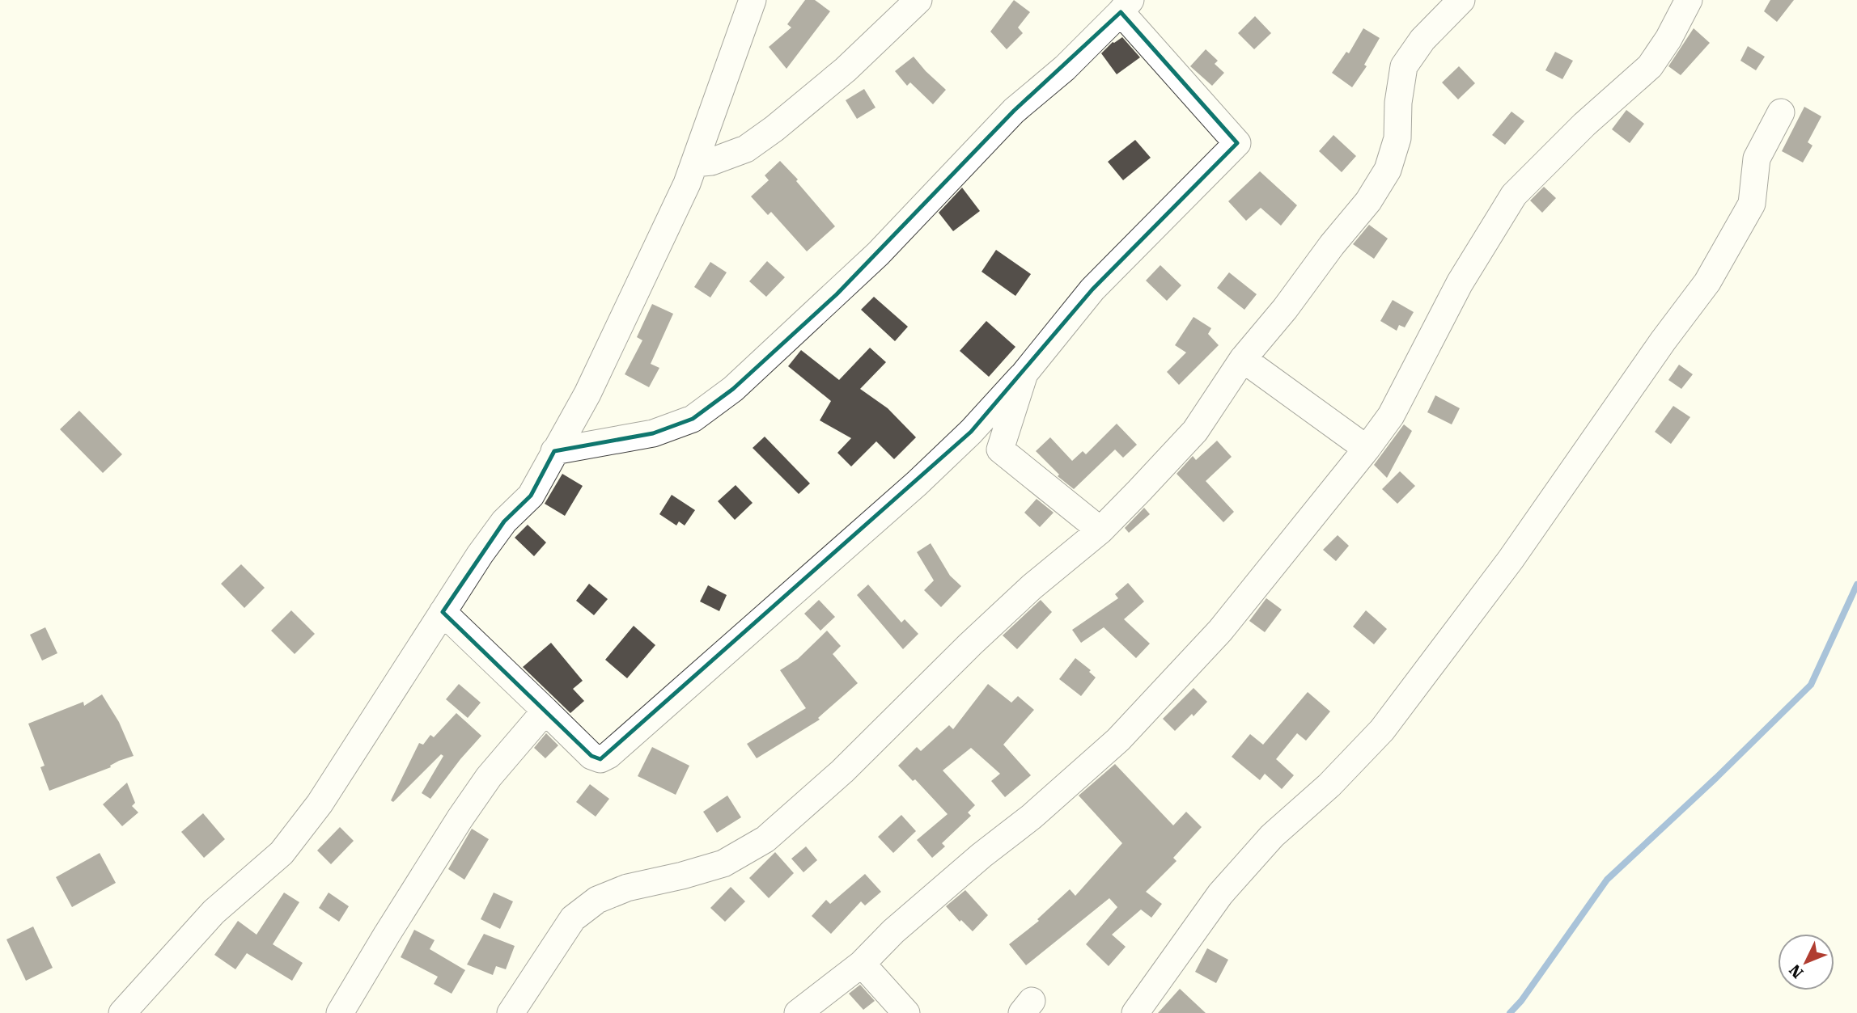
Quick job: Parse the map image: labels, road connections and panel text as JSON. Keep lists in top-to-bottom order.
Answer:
{
  "north": "bottom left"
}
